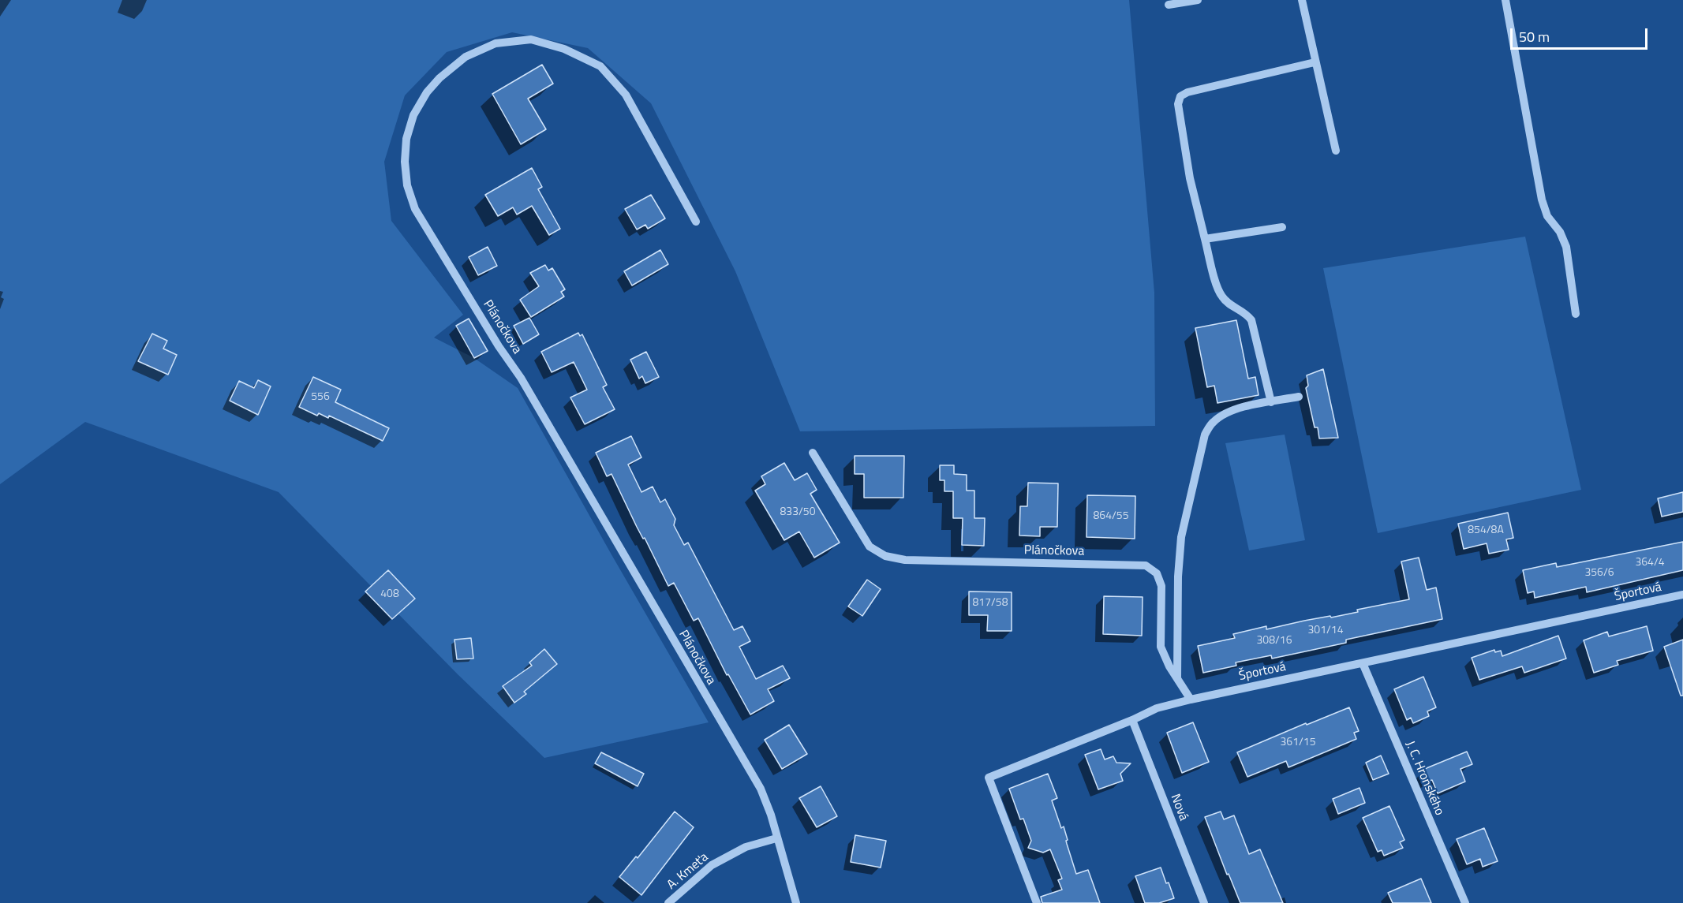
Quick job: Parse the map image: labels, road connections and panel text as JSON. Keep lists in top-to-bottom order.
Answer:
{
  "streets": {
    "street": [
      "Plánočkova",
      "Športová",
      "J. C. Hronského",
      "Nová",
      "A. Kmeťa"
    ]
  },
  "crossings": [
    ["Plánočkova", "Športová"],
    ["Plánočkova", "A. Kmeťa"],
    ["Športová", "J. C. Hronského"],
    ["Športová", "Nová"]
  ],
  "house_numbers": [
    "556",
    "833/50",
    "864/55",
    "854/8A",
    "364/4",
    "356/6",
    "408",
    "817/58",
    "301/14",
    "308/16",
    "361/15"
  ],
  "scale_bar": "50 m"
}
